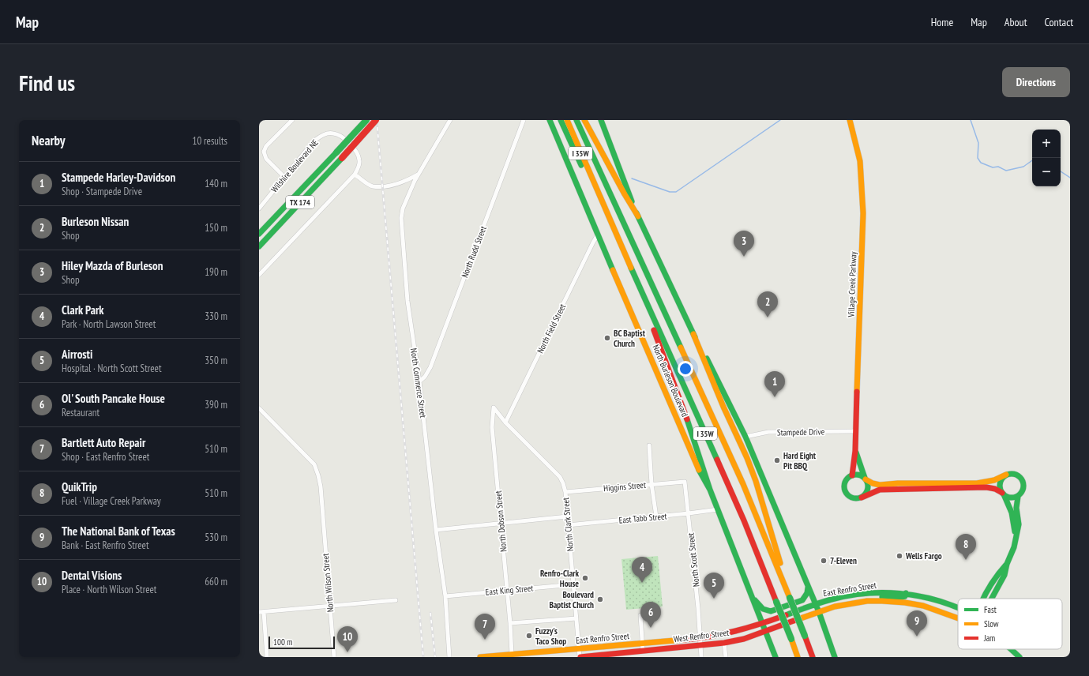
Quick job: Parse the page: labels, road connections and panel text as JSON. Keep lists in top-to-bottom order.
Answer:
{
  "streets": {
    "main road": [
      "I 35W",
      "TX 174",
      "Village Creek Parkway",
      "North Burleson Boulevard",
      "East Renfro Street",
      "West Renfro Street"
    ],
    "street": [
      "Wilshire Boulevard NE",
      "North Rudd Street",
      "North Field Street",
      "North Commerce Street",
      "Stampede Drive",
      "Higgins Street",
      "East Tabb Street",
      "North Dobson Street",
      "North Clark Street",
      "North Scott Street",
      "North Wilson Street",
      "East King Street"
    ]
  },
  "crossings": [
    ["North Rudd Street", "North Commerce Street"],
    ["Village Creek Parkway", "Stampede Drive"],
    ["North Field Street", "North Burleson Boulevard"],
    ["North Field Street", "North Dobson Street"],
    ["North Field Street", "North Clark Street"],
    ["North Burleson Boulevard", "East Tabb Street"],
    ["North Burleson Boulevard", "East Renfro Street"],
    ["North Burleson Boulevard", "West Renfro Street"],
    ["North Commerce Street", "East King Street"],
    ["Higgins Street", "North Clark Street"],
    ["Higgins Street", "North Scott Street"],
    ["East Tabb Street", "North Clark Street"],
    ["East Tabb Street", "North Scott Street"],
    ["North Dobson Street", "North Clark Street"],
    ["North Dobson Street", "East Renfro Street"],
    ["North Dobson Street", "East King Street"],
    ["North Clark Street", "East Renfro Street"],
    ["North Clark Street", "East King Street"],
    ["North Clark Street", "West Renfro Street"],
    ["North Scott Street", "East Renfro Street"],
    ["North Scott Street", "West Renfro Street"],
    ["East Renfro Street", "West Renfro Street"]
  ],
  "places": [
    "BC Baptist Church",
    "Hard Eight Pit BBQ",
    "Wells Fargo",
    "7-Eleven",
    "Renfro-Clark House",
    "Boulevard Baptist Church",
    "Fuzzy's Taco Shop"
  ],
  "legend": ["Fast", "Slow", "Jam"],
  "scale_bar": "100 m",
  "page": {
    "header": "Map",
    "nav": [
      "Home",
      "Map",
      "About",
      "Contact"
    ],
    "buttons": "Directions",
    "title": "Find us",
    "heading": ["Nearby", "10 results"],
    "map_buttons": ["+", "−"],
    "list": [
      {
        "mark": "1",
        "name": "Stampede Harley-Davidson",
        "note": "Shop · Stampede Drive",
        "value": "140 m"
      },
      {
        "mark": "2",
        "name": "Burleson Nissan",
        "note": "Shop",
        "value": "150 m"
      },
      {
        "mark": "3",
        "name": "Hiley Mazda of Burleson",
        "note": "Shop",
        "value": "190 m"
      },
      {
        "mark": "4",
        "name": "Clark Park",
        "note": "Park · North Lawson Street",
        "value": "330 m"
      },
      {
        "mark": "5",
        "name": "Airrosti",
        "note": "Hospital · North Scott Street",
        "value": "350 m"
      },
      {
        "mark": "6",
        "name": "Ol' South Pancake House",
        "note": "Restaurant",
        "value": "390 m"
      },
      {
        "mark": "7",
        "name": "Bartlett Auto Repair",
        "note": "Shop · East Renfro Street",
        "value": "510 m"
      },
      {
        "mark": "8",
        "name": "QuikTrip",
        "note": "Fuel · Village Creek Parkway",
        "value": "510 m"
      },
      {
        "mark": "9",
        "name": "The National Bank of Texas",
        "note": "Bank · East Renfro Street",
        "value": "530 m"
      },
      {
        "mark": "10",
        "name": "Dental Visions",
        "note": "Place · North Wilson Street",
        "value": "660 m"
      }
    ],
    "pins": [
      "3",
      "2",
      "1",
      "8",
      "4",
      "5",
      "6",
      "9",
      "7",
      "10"
    ],
    "scale": "100 m"
  }
}
